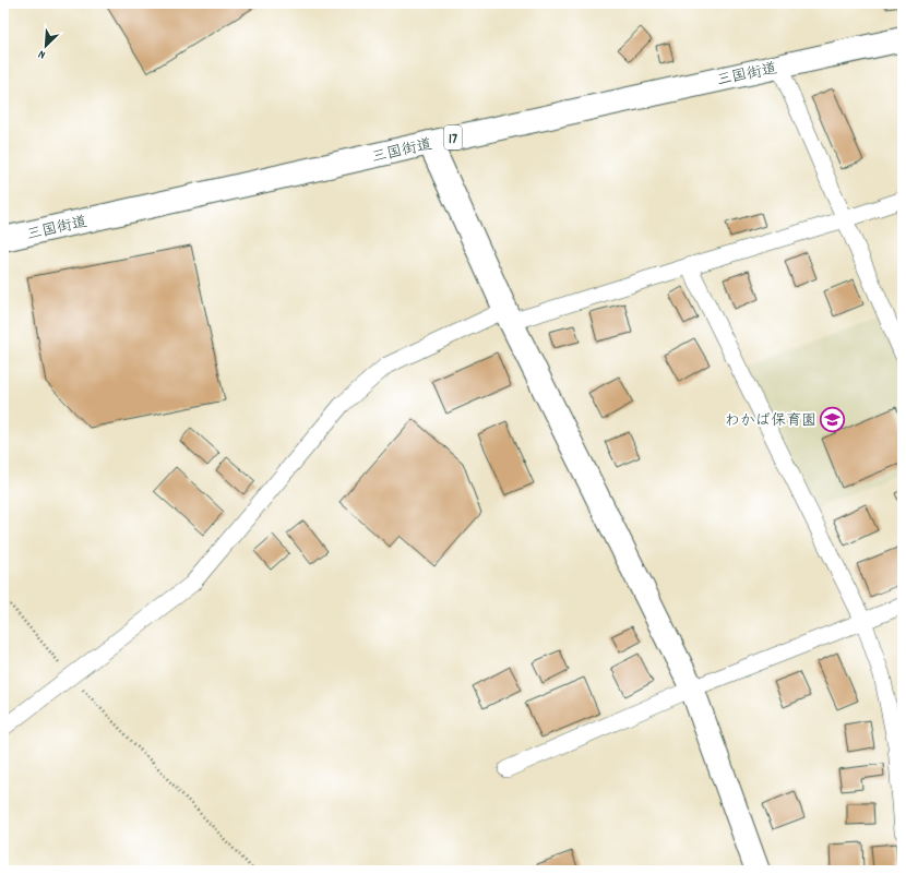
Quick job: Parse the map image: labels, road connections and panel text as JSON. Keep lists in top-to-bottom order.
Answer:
{
  "streets": {
    "main road": ["三国街道", "17"]
  },
  "places": {
    "school or university": ["わかば保育園"]
  },
  "north": "bottom left"
}
